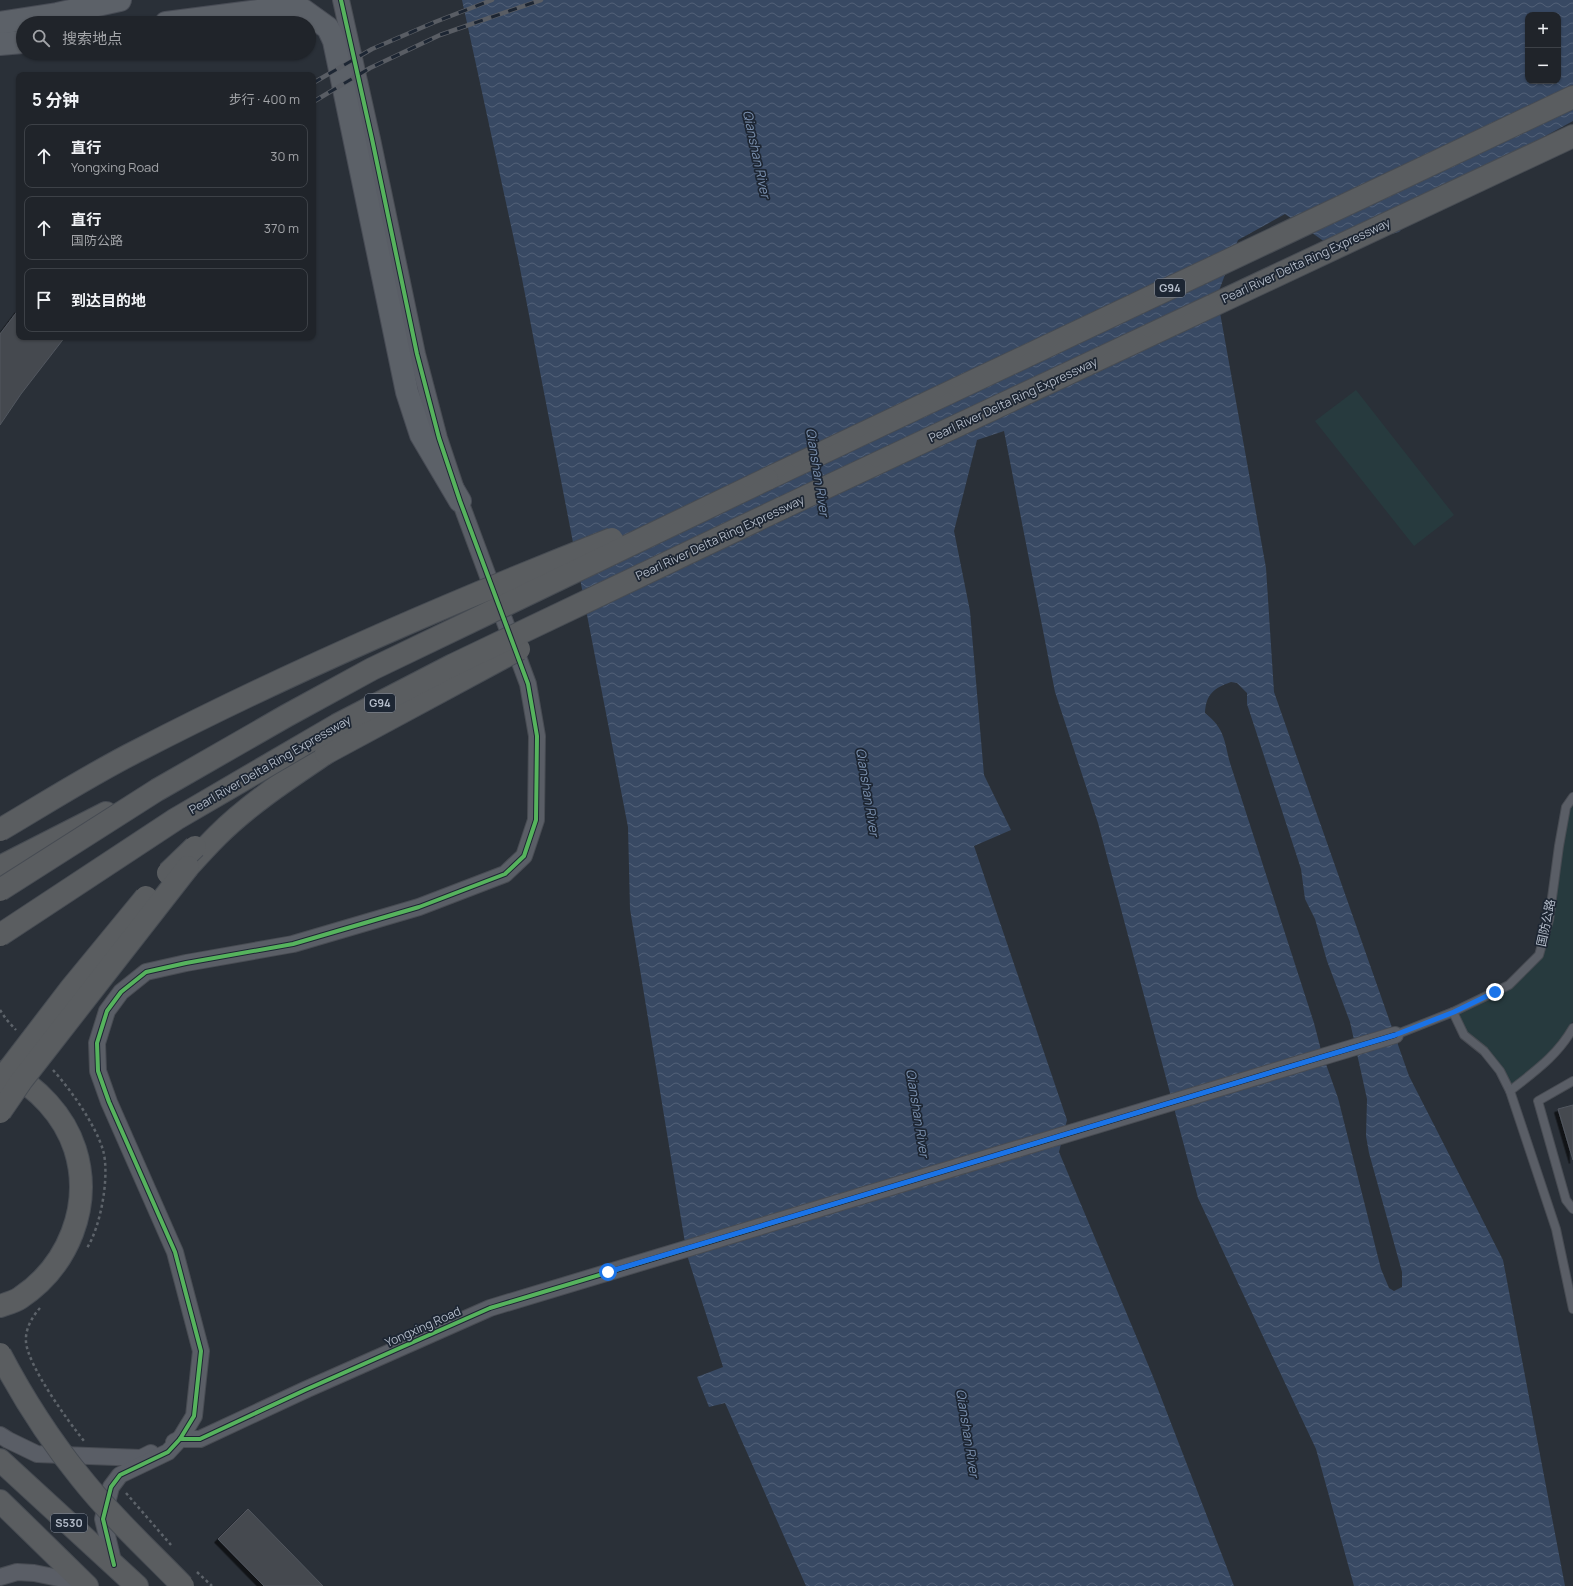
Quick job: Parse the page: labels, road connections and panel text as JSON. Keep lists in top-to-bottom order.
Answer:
{
  "streets": {
    "highway": ["Pearl River Delta Ring Expressway", "G94", "S530"],
    "street": ["国防公路", "Yongxing Road"]
  },
  "crossings": [
    ["国防公路", "Yongxing Road"]
  ],
  "water": ["Qianshan River"],
  "page": {
    "map_buttons": ["+", "−"],
    "search": "搜索地点",
    "heading": ["5 分钟", "步行 · 400 m"],
    "list": [
      ["直行", "Yongxing Road", "30 m"],
      ["直行", "国防公路", "370 m"],
      "到达目的地"
    ]
  }
}
